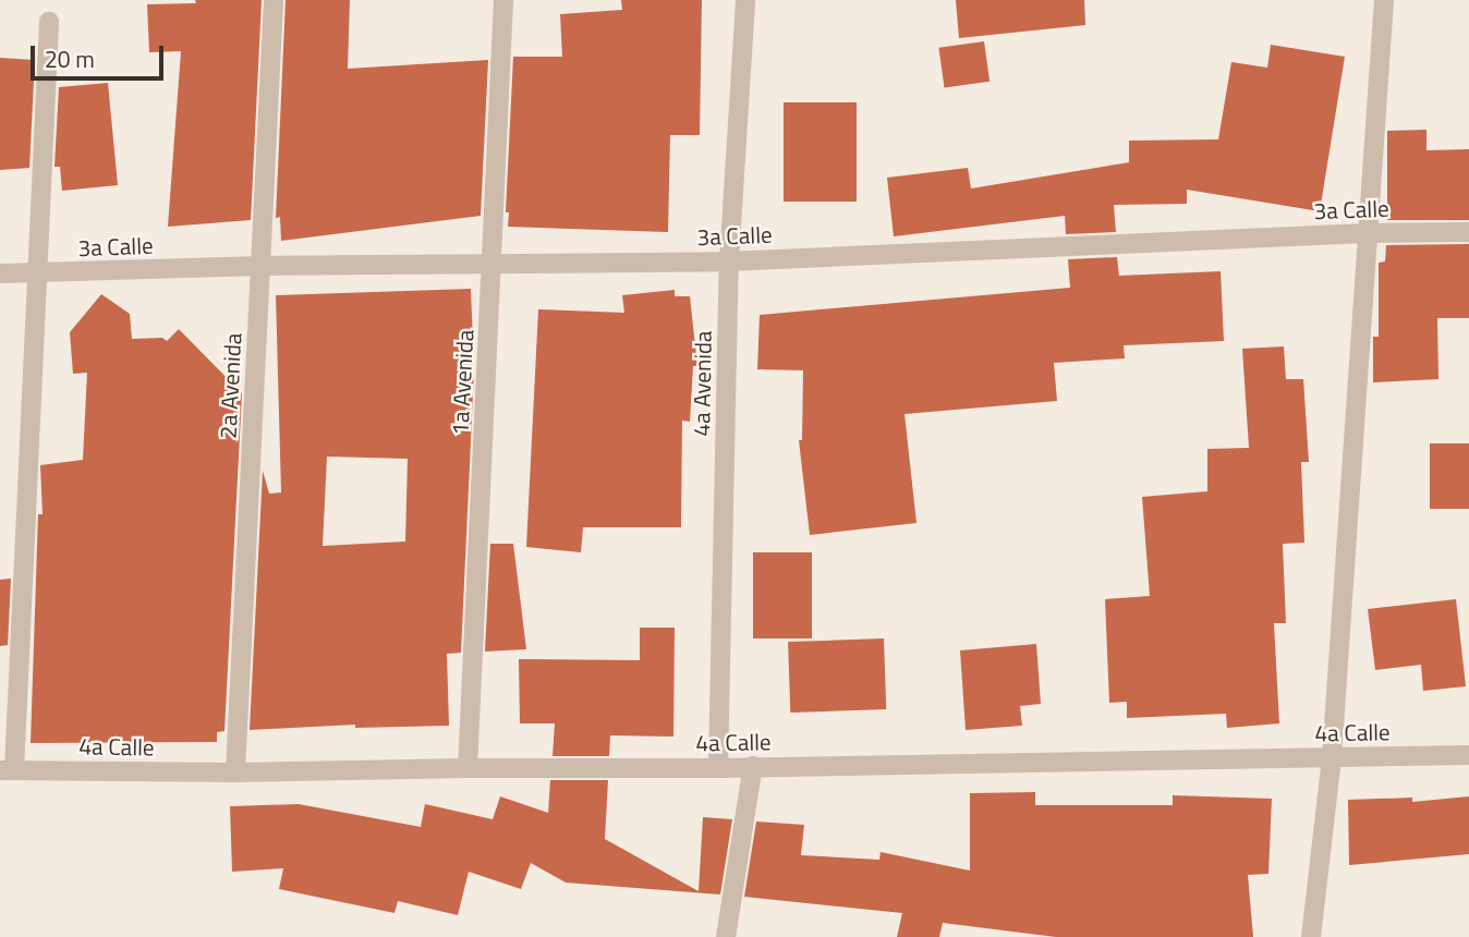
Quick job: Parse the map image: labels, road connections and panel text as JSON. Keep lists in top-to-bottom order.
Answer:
{
  "streets": {
    "street": [
      "3a Calle",
      "1a Avenida",
      "4a Avenida",
      "2a Avenida",
      "4a Calle"
    ]
  },
  "crossings": [
    ["3a Calle", "1a Avenida"],
    ["3a Calle", "4a Avenida"],
    ["3a Calle", "2a Avenida"],
    ["1a Avenida", "4a Calle"],
    ["4a Avenida", "4a Calle"],
    ["2a Avenida", "4a Calle"]
  ],
  "scale_bar": "20 m"
}
